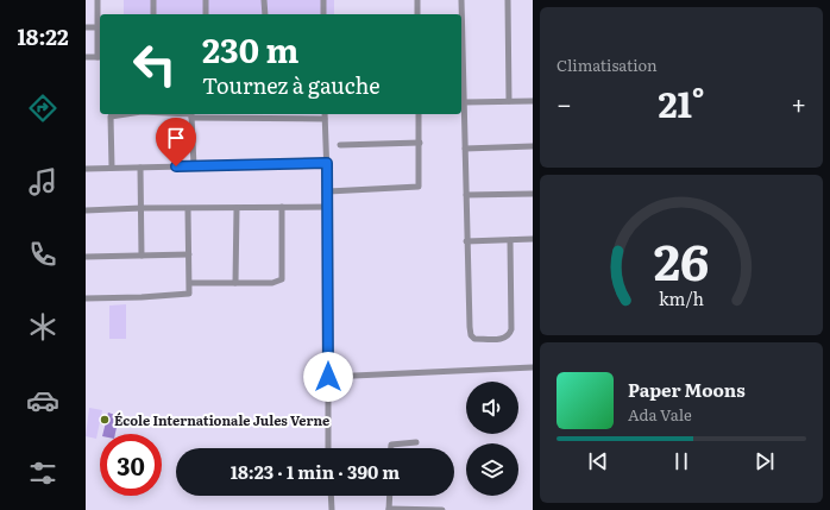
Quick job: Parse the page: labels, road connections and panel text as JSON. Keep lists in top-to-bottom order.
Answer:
{
  "places": ["École Internationale Jules Verne"],
  "page": {
    "tabs": "18:22",
    "tile": "Climatisation",
    "turn": ["230 m", "Tournez à gauche"],
    "heat": ["−", "21°", "+"],
    "song": ["Paper Moons", "Ada Vale"],
    "limit": "30",
    "trip": "18:23 · 1 min · 390 m",
    "gauge": ["26", "km/h"]
  }
}
